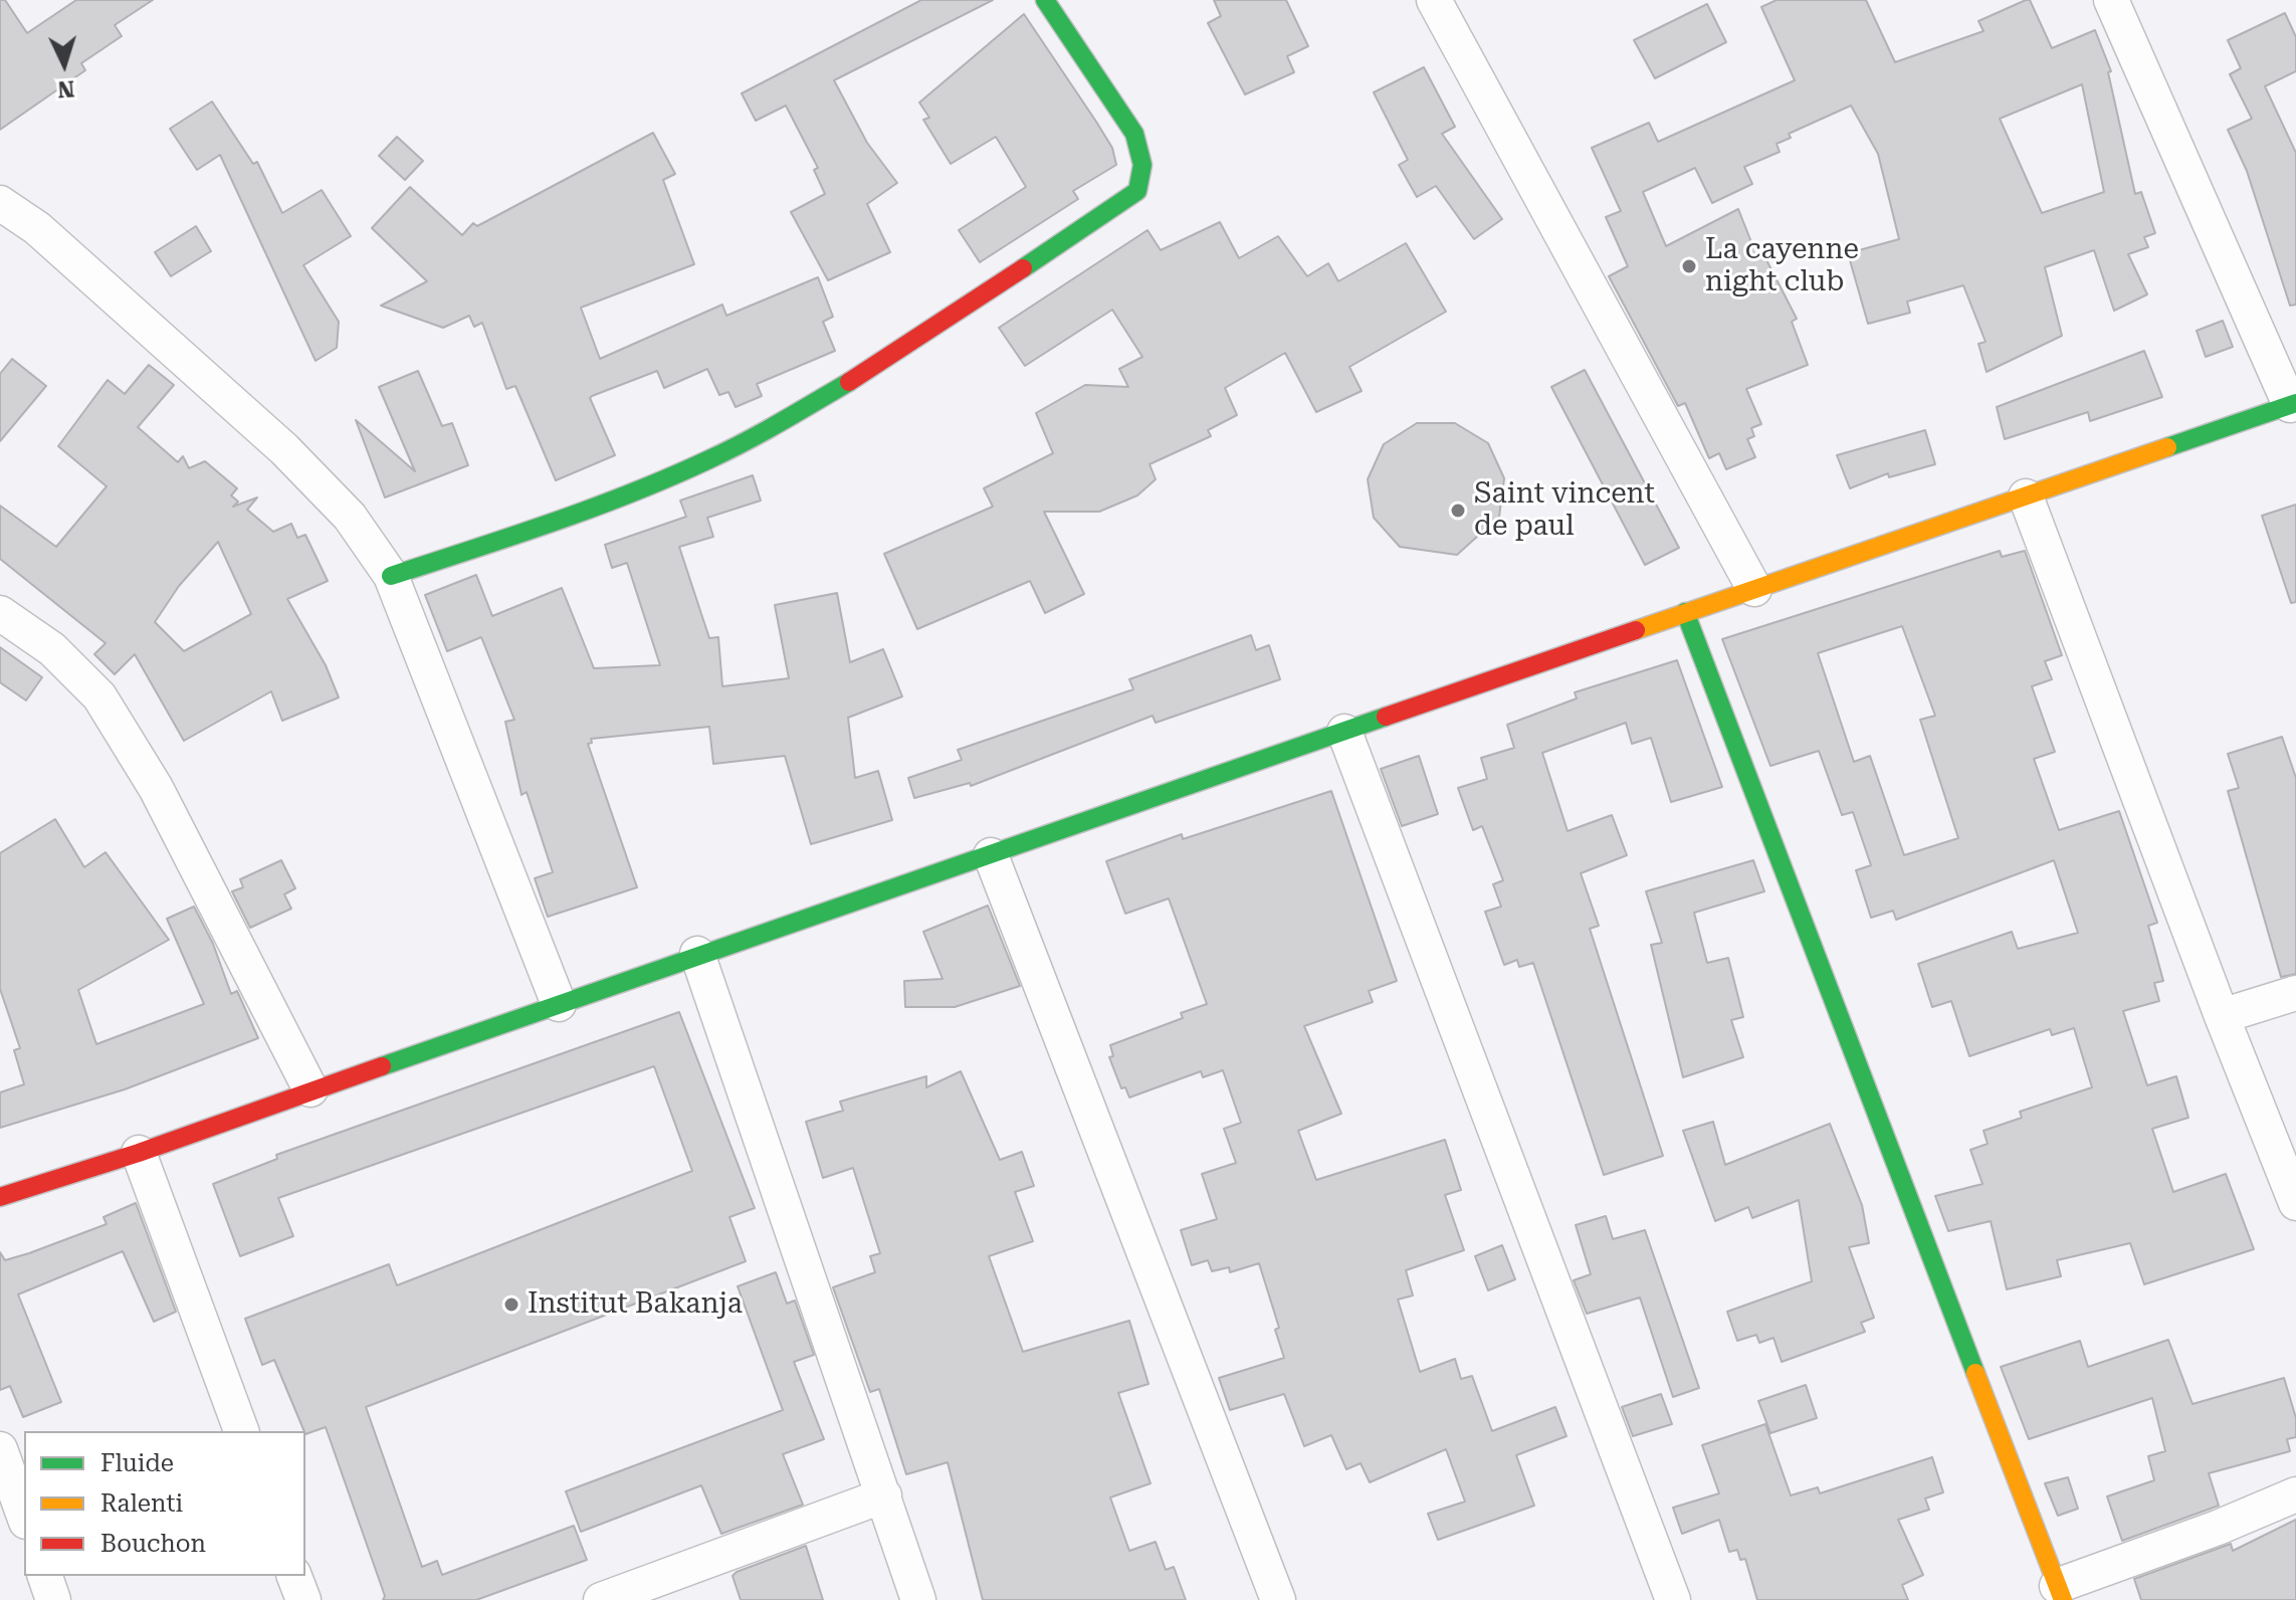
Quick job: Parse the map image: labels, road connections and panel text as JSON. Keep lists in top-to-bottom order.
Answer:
{
  "places": ["La cayenne night club", "Saint vincent de paul", "Institut Bakanja"],
  "legend": ["Fluide", "Ralenti", "Bouchon"],
  "north": "bottom"
}
